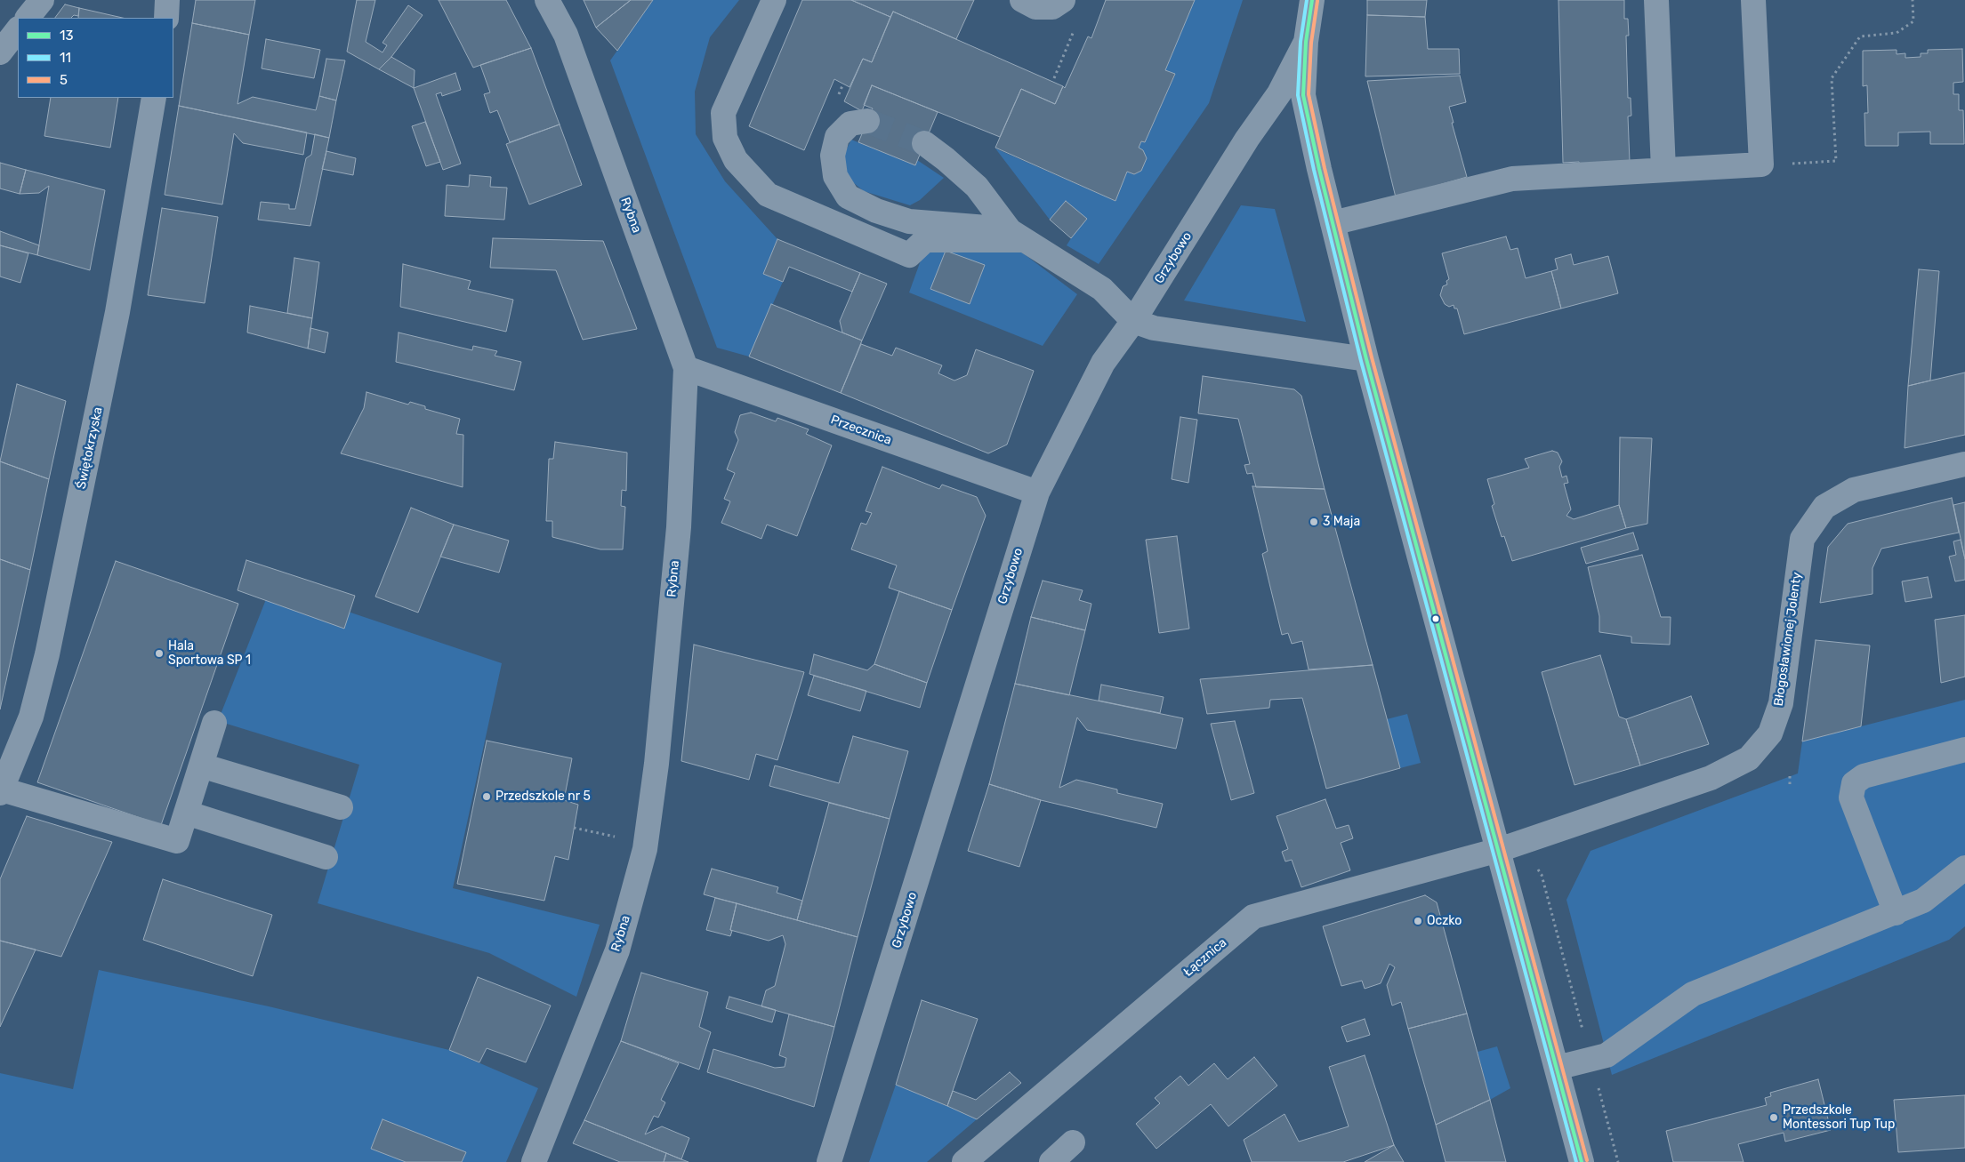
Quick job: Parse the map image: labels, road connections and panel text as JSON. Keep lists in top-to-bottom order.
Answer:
{
  "streets": {
    "street": [
      "Rybna",
      "Grzybowo",
      "Przecznica",
      "Świętokrzyska",
      "Błogosławionej Jolenty",
      "Łącznica"
    ]
  },
  "crossings": [
    ["Rybna", "Przecznica"],
    ["Grzybowo", "Przecznica"],
    ["Błogosławionej Jolenty", "Łącznica"]
  ],
  "places": [
    "3 Maja",
    "Hala Sportowa SP 1",
    "Przedszkole nr 5",
    "Oczko",
    "Przedszkole Montessori Tup Tup"
  ],
  "lines": ["transit line 13", "transit line 11", "transit line 5"],
  "legend": ["13", "11", "5"]
}
